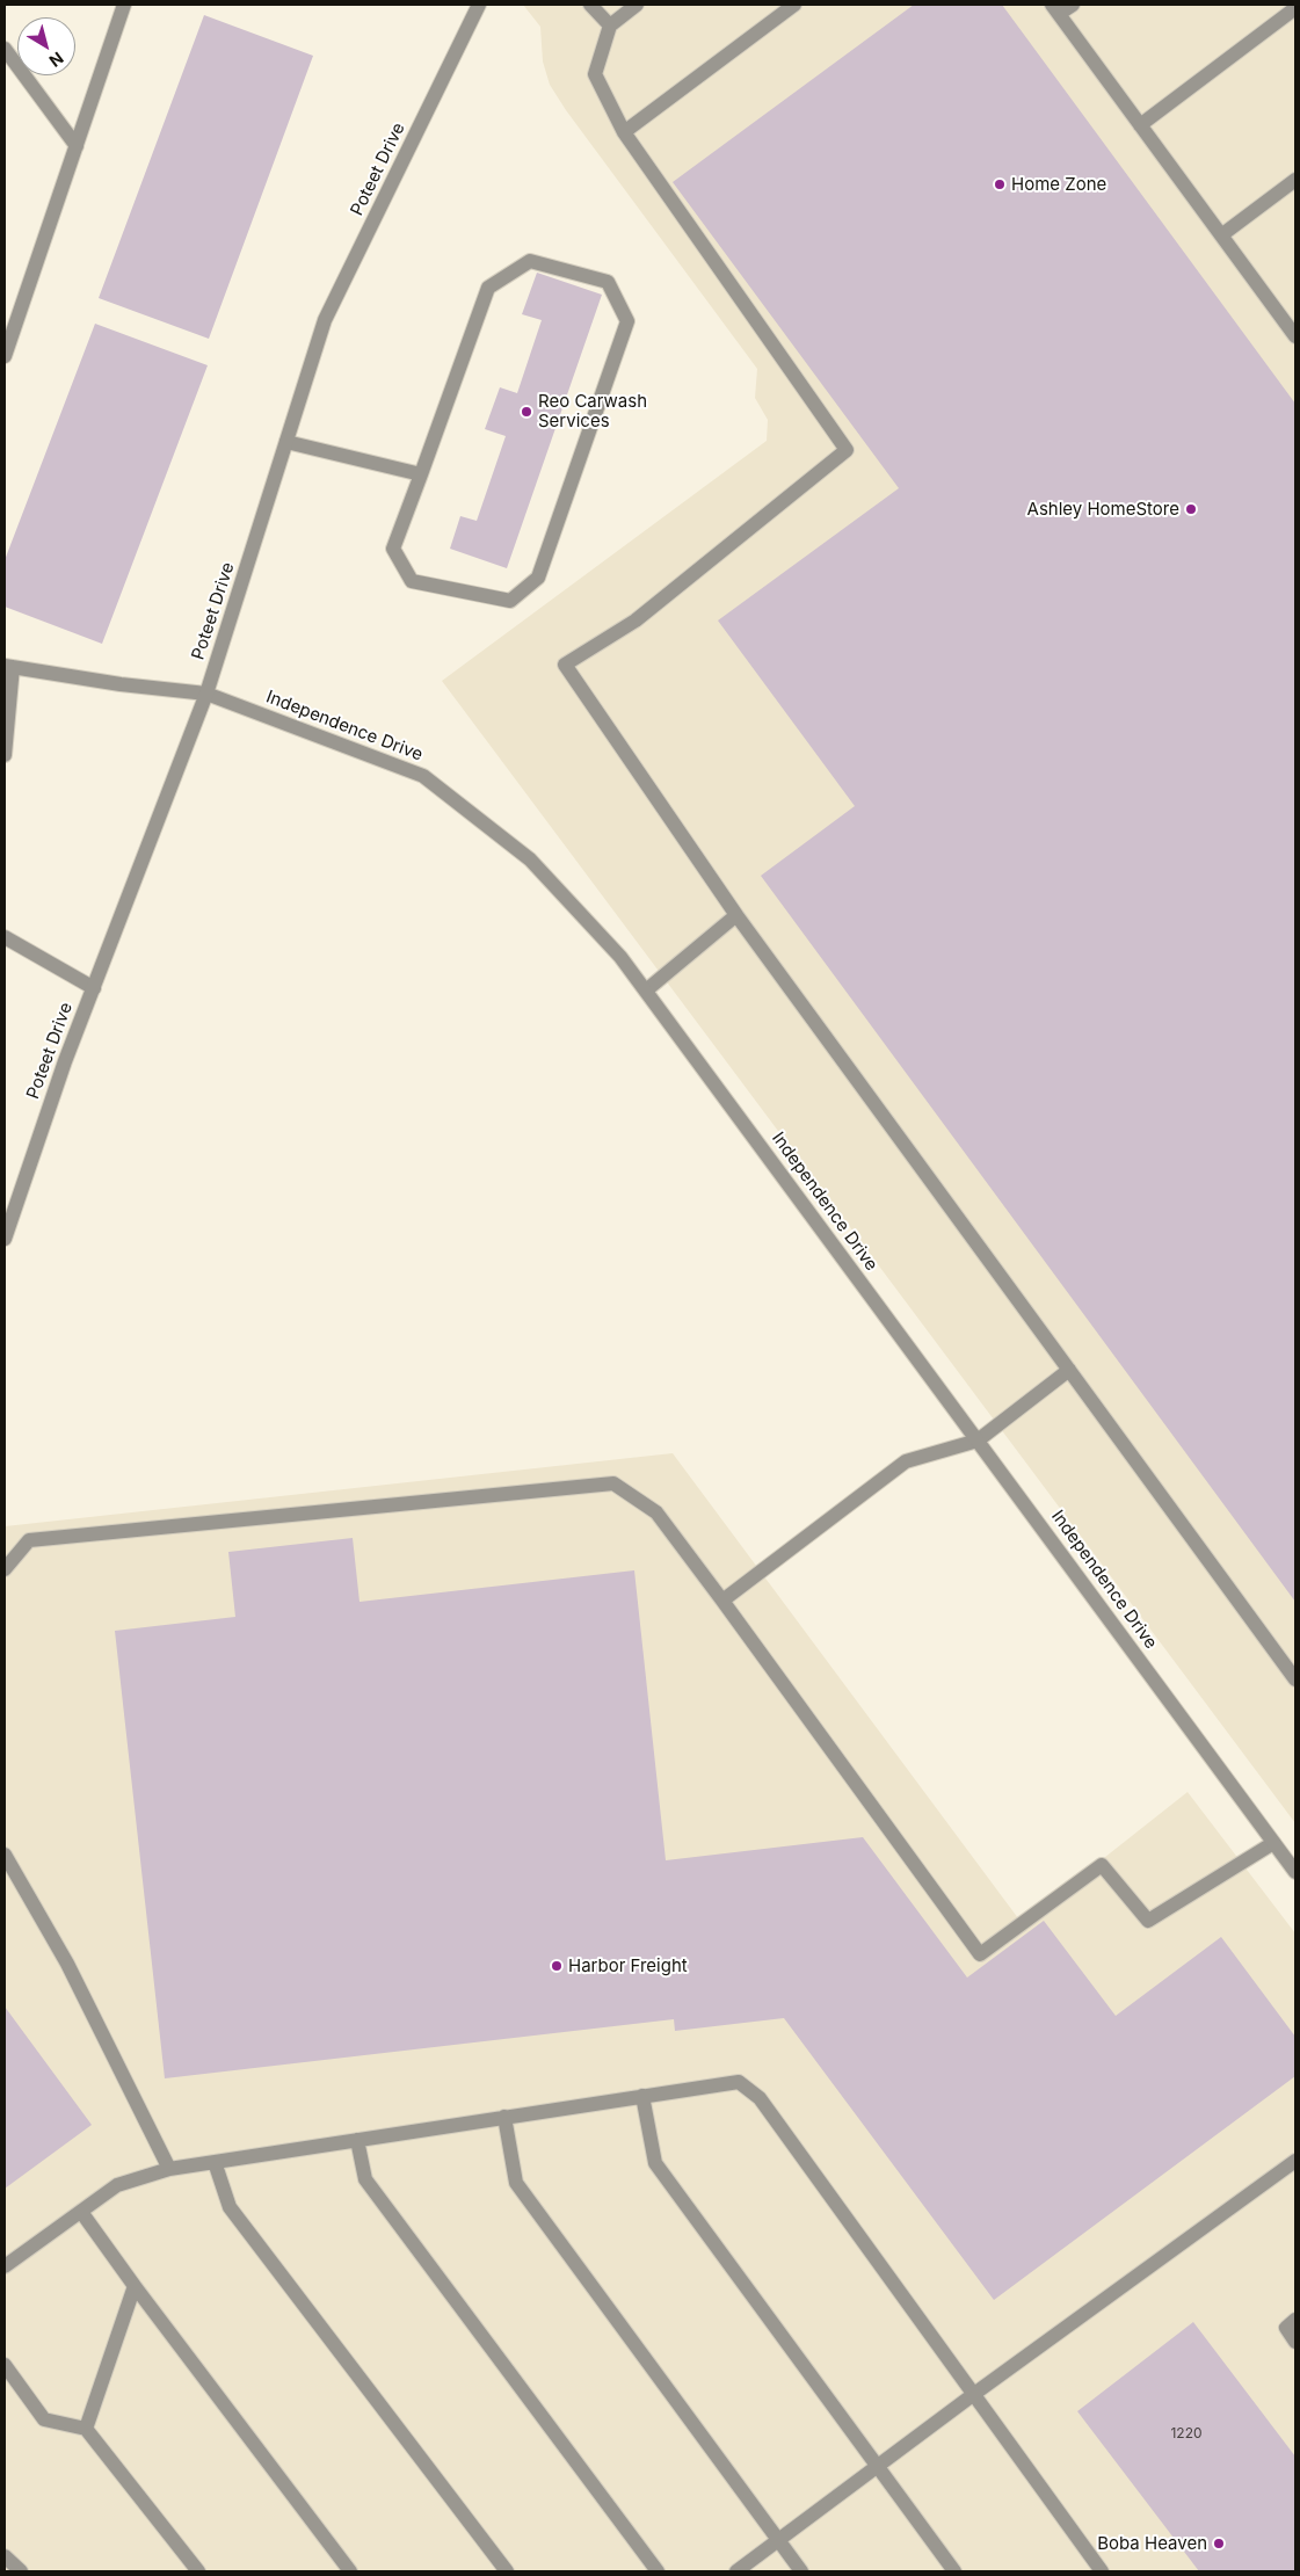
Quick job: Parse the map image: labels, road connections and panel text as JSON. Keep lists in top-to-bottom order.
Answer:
{
  "streets": {
    "street": ["Poteet Drive", "Independence Drive"]
  },
  "crossings": [
    ["Poteet Drive", "Independence Drive"]
  ],
  "places": [
    "Home Zone",
    "Reo Carwash Services",
    "Ashley HomeStore",
    "Harbor Freight",
    "Boba Heaven"
  ],
  "house_numbers": ["1220"],
  "north": "bottom right"
}
